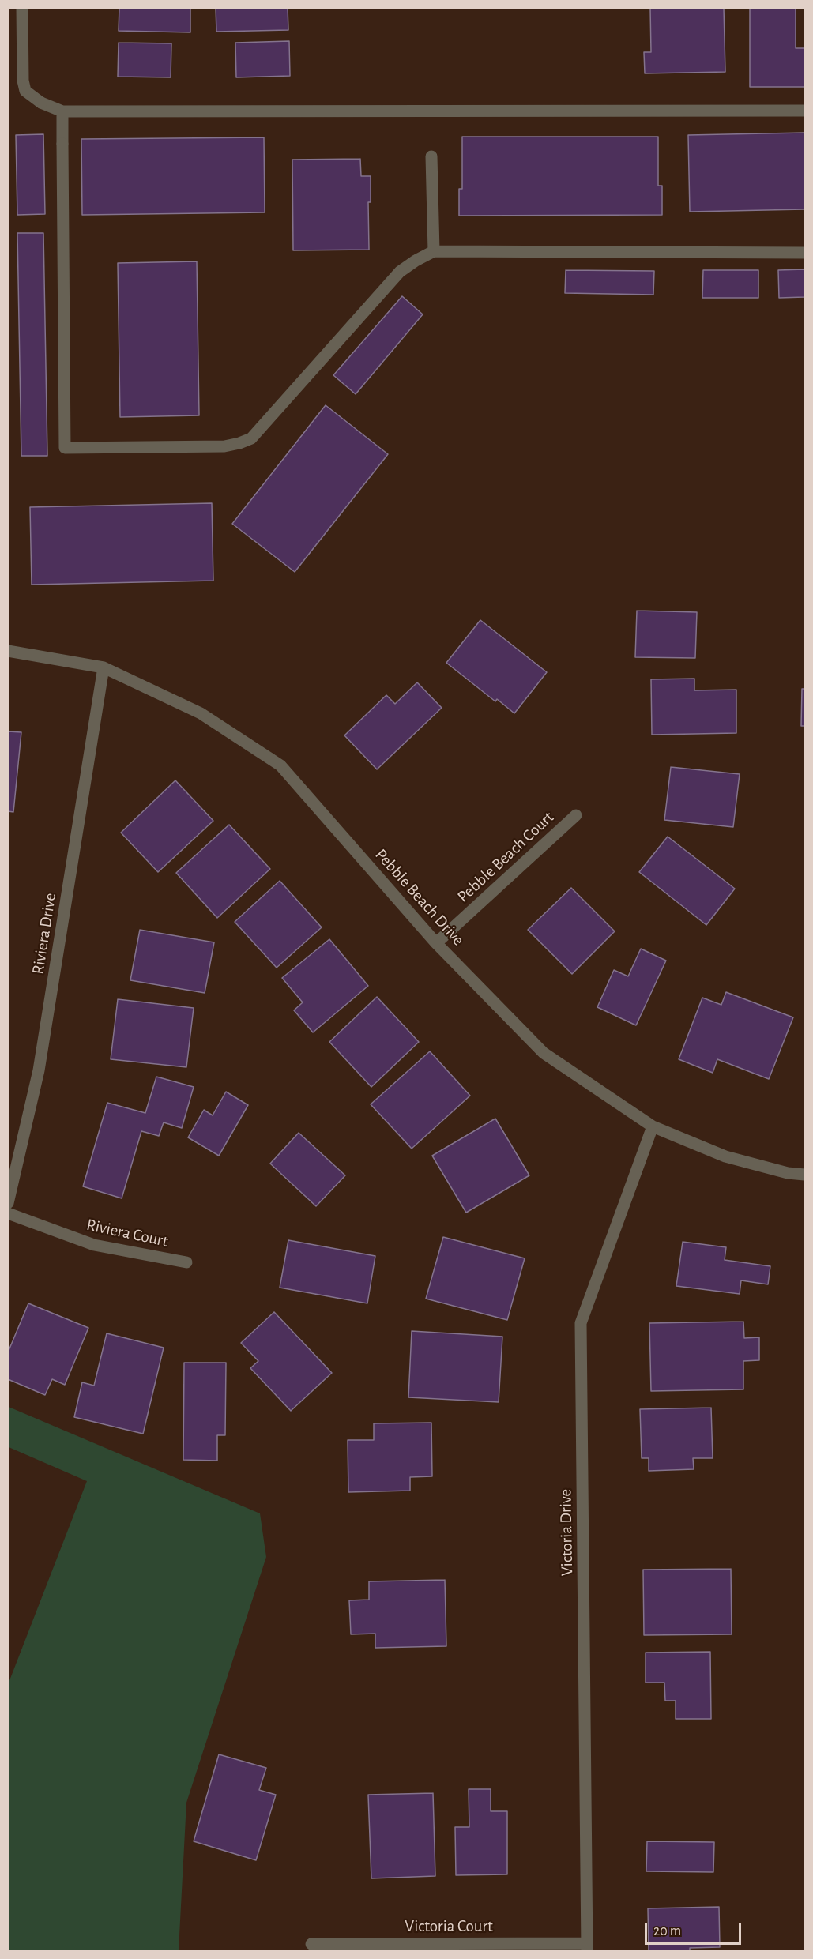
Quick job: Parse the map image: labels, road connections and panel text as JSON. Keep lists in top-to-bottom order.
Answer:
{
  "streets": {
    "street": [
      "Pebble Beach Court",
      "Pebble Beach Drive",
      "Riviera Drive",
      "Riviera Court",
      "Victoria Drive",
      "Victoria Court"
    ]
  },
  "crossings": [
    ["Pebble Beach Court", "Pebble Beach Drive"],
    ["Pebble Beach Drive", "Riviera Drive"],
    ["Pebble Beach Drive", "Victoria Drive"],
    ["Victoria Drive", "Victoria Court"]
  ],
  "scale_bar": "20 m"
}
